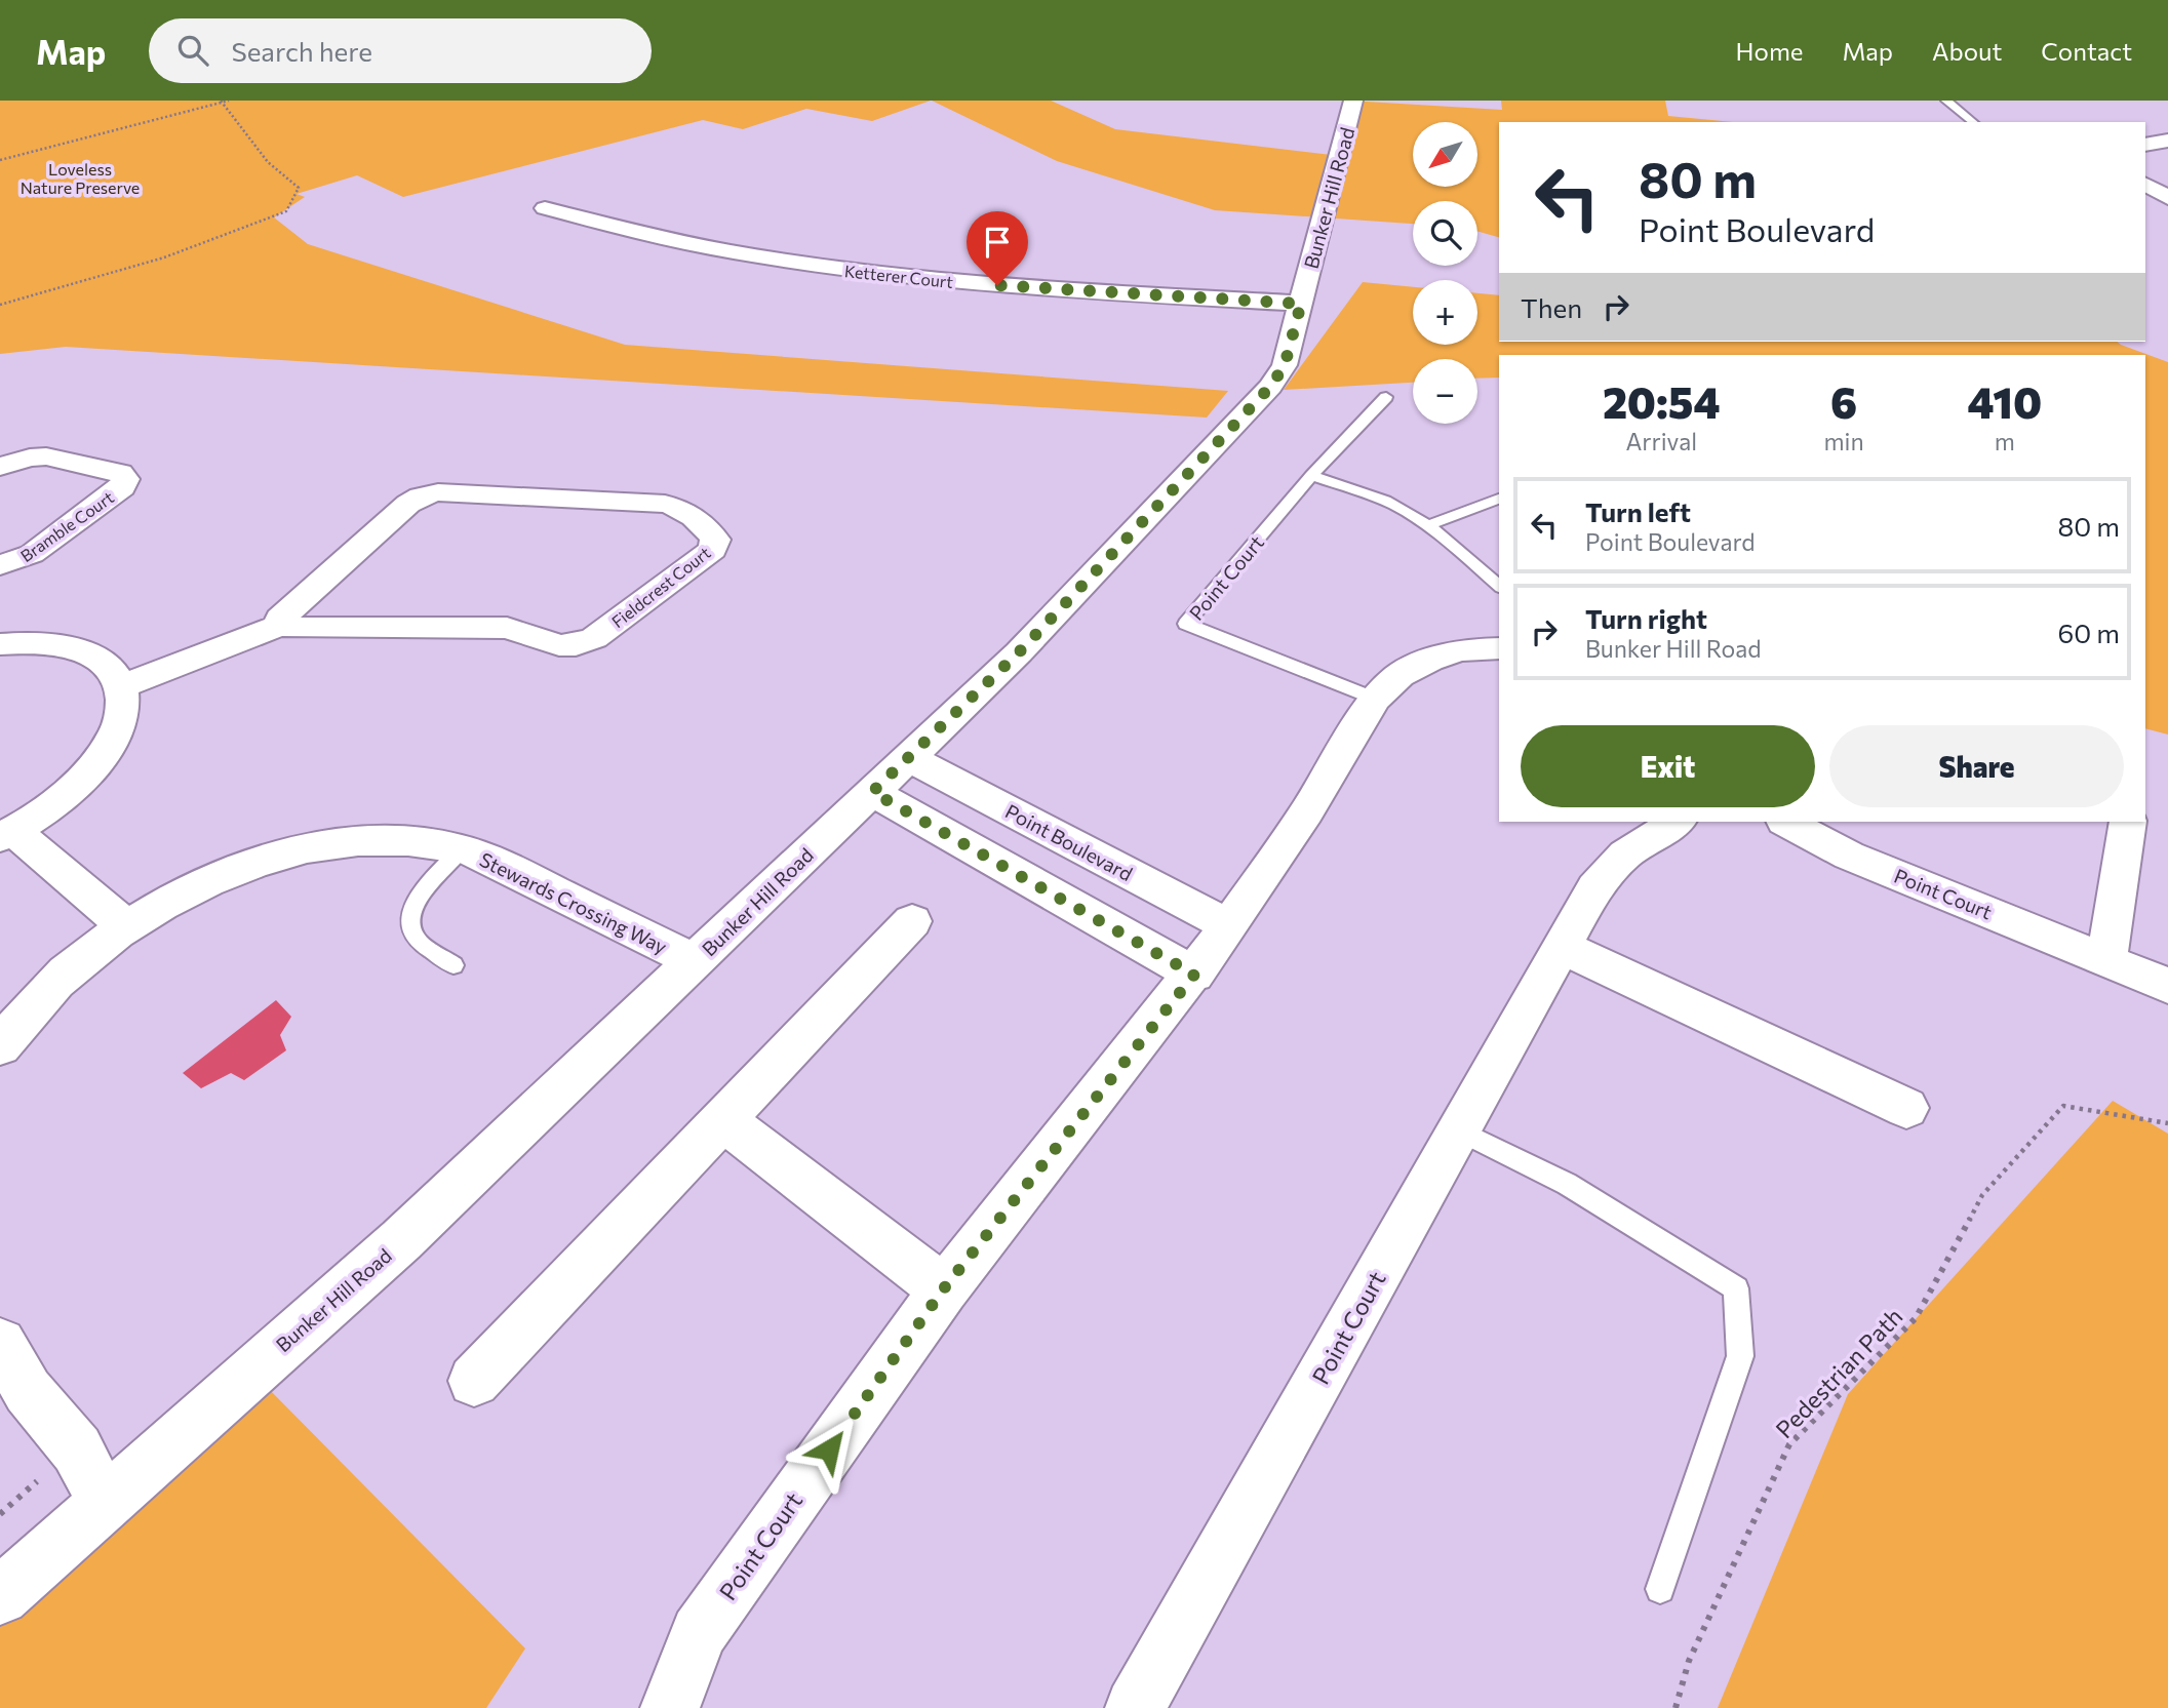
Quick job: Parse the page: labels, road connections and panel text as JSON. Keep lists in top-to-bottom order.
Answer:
{
  "streets": {
    "street": [
      "Bunker Hill Road",
      "Ketterer Court",
      "Bramble Court",
      "Point Court",
      "Fieldcrest Court",
      "Point Boulevard",
      "Stewards Crossing Way"
    ],
    "path": ["Pedestrian Path"]
  },
  "crossings": [
    ["Bunker Hill Road", "Ketterer Court"],
    ["Bunker Hill Road", "Point Boulevard"],
    ["Bunker Hill Road", "Stewards Crossing Way"],
    ["Point Court", "Point Boulevard"]
  ],
  "parks": ["Loveless Nature Preserve"],
  "north": "bottom left",
  "page": {
    "header": "Map",
    "search": "Search here",
    "nav": [
      "Home",
      "Map",
      "About",
      "Contact"
    ],
    "map_buttons": ["+", "−"],
    "turn": ["80 m", "Point Boulevard"],
    "then": "Then",
    "eta": [
      "20:54",
      "Arrival",
      "6",
      "min",
      "410",
      "m"
    ],
    "list": [
      {
        "name": "Turn left",
        "note": "Point Boulevard",
        "value": "80 m"
      },
      {
        "name": "Turn right",
        "note": "Bunker Hill Road",
        "value": "60 m"
      }
    ],
    "buttons": ["Exit", "Share"]
  }
}
